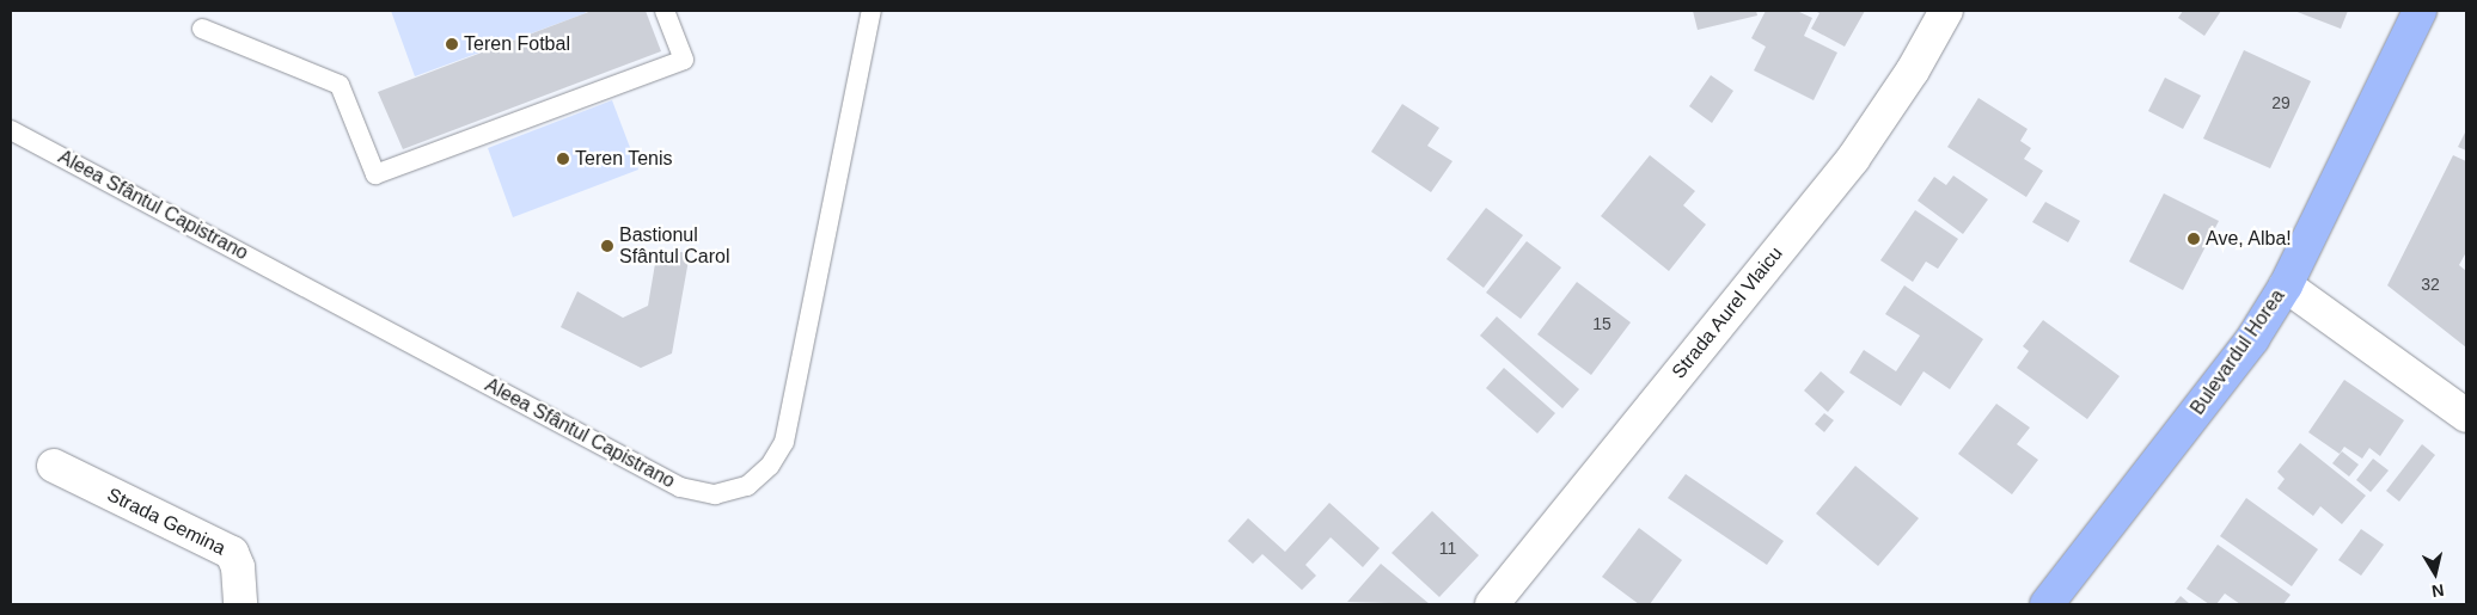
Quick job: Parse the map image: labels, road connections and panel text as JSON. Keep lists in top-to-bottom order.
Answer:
{
  "streets": {
    "main road": ["Bulevardul Horea"],
    "street": ["Strada Aurel Vlaicu", "Strada Gemina"],
    "lane": ["Aleea Sfântul Capistrano"]
  },
  "places": [
    "Teren Fotbal",
    "Teren Tenis",
    "Ave, Alba!",
    "Bastionul Sfântul Carol"
  ],
  "house_numbers": [
    "29",
    "32",
    "15",
    "11"
  ],
  "north": "bottom"
}
